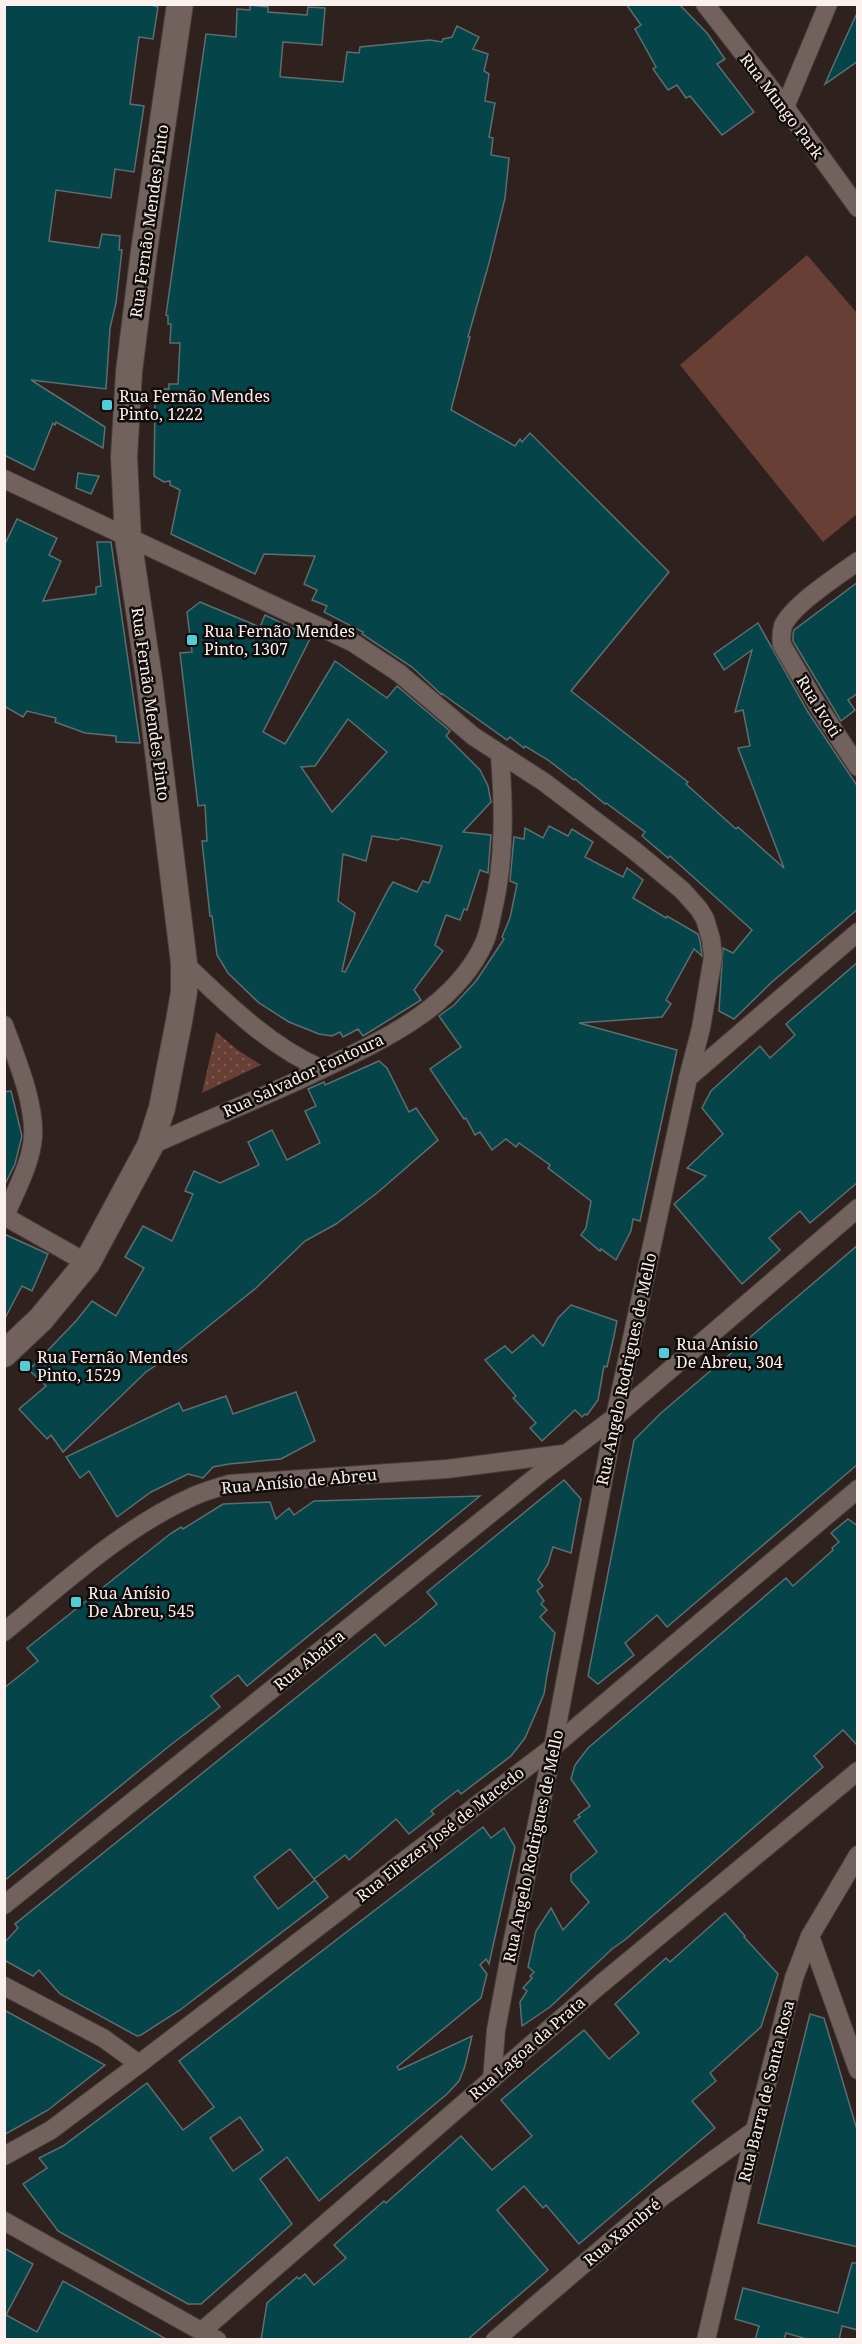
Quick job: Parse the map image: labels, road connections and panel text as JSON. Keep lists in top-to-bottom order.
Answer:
{
  "streets": {
    "street": [
      "Rua Mungo Park",
      "Rua Fernão Mendes Pinto",
      "Rua Ivoti",
      "Rua Salvador Fontoura",
      "Rua Angelo Rodrigues de Mello",
      "Rua Anísio de Abreu",
      "Rua Abaíra",
      "Rua Eliezer José de Macedo",
      "Rua Lagoa da Prata",
      "Rua Barra de Santa Rosa",
      "Rua Xambré"
    ]
  },
  "crossings": [
    ["Rua Fernão Mendes Pinto", "Rua Salvador Fontoura"],
    ["Rua Salvador Fontoura", "Rua Angelo Rodrigues de Mello"],
    ["Rua Angelo Rodrigues de Mello", "Rua Abaíra"],
    ["Rua Angelo Rodrigues de Mello", "Rua Eliezer José de Macedo"],
    ["Rua Angelo Rodrigues de Mello", "Rua Lagoa da Prata"],
    ["Rua Anísio de Abreu", "Rua Abaíra"],
    ["Rua Barra de Santa Rosa", "Rua Xambré"]
  ],
  "places": {
    "transit": [
      "Rua Fernão Mendes Pinto, 1222",
      "Rua Fernão Mendes Pinto, 1307",
      "Rua Anísio De Abreu, 304",
      "Rua Fernão Mendes Pinto, 1529",
      "Rua Anísio De Abreu, 545"
    ]
  }
}
